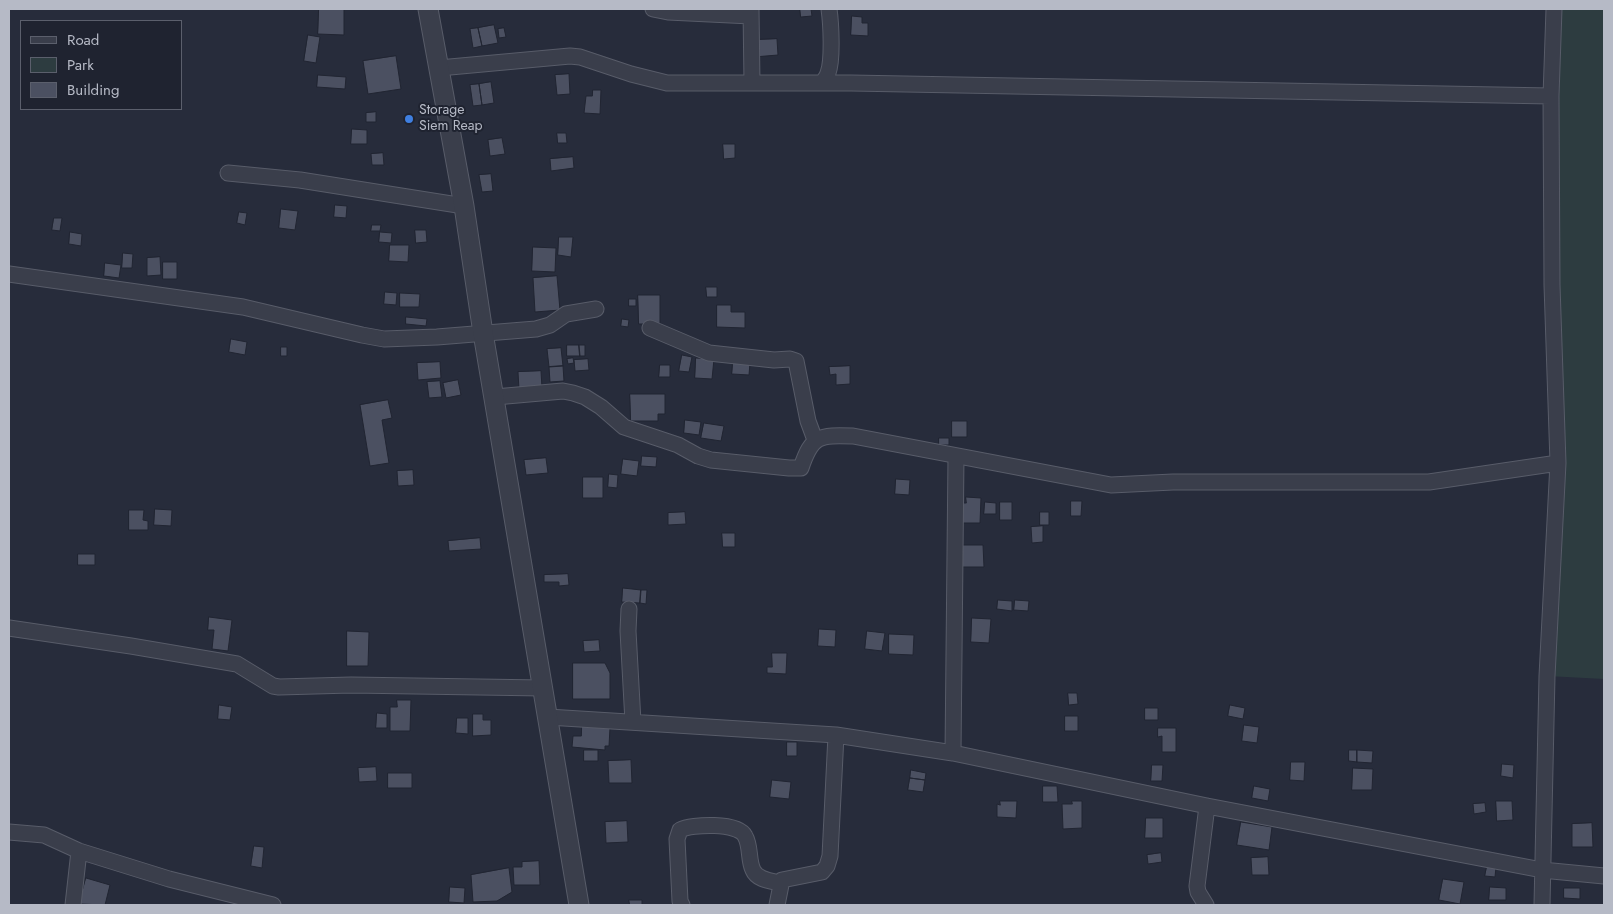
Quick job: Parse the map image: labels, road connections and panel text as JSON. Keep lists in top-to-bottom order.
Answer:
{
  "places": ["Storage Siem Reap"],
  "legend": ["Road", "Park", "Building"]
}
